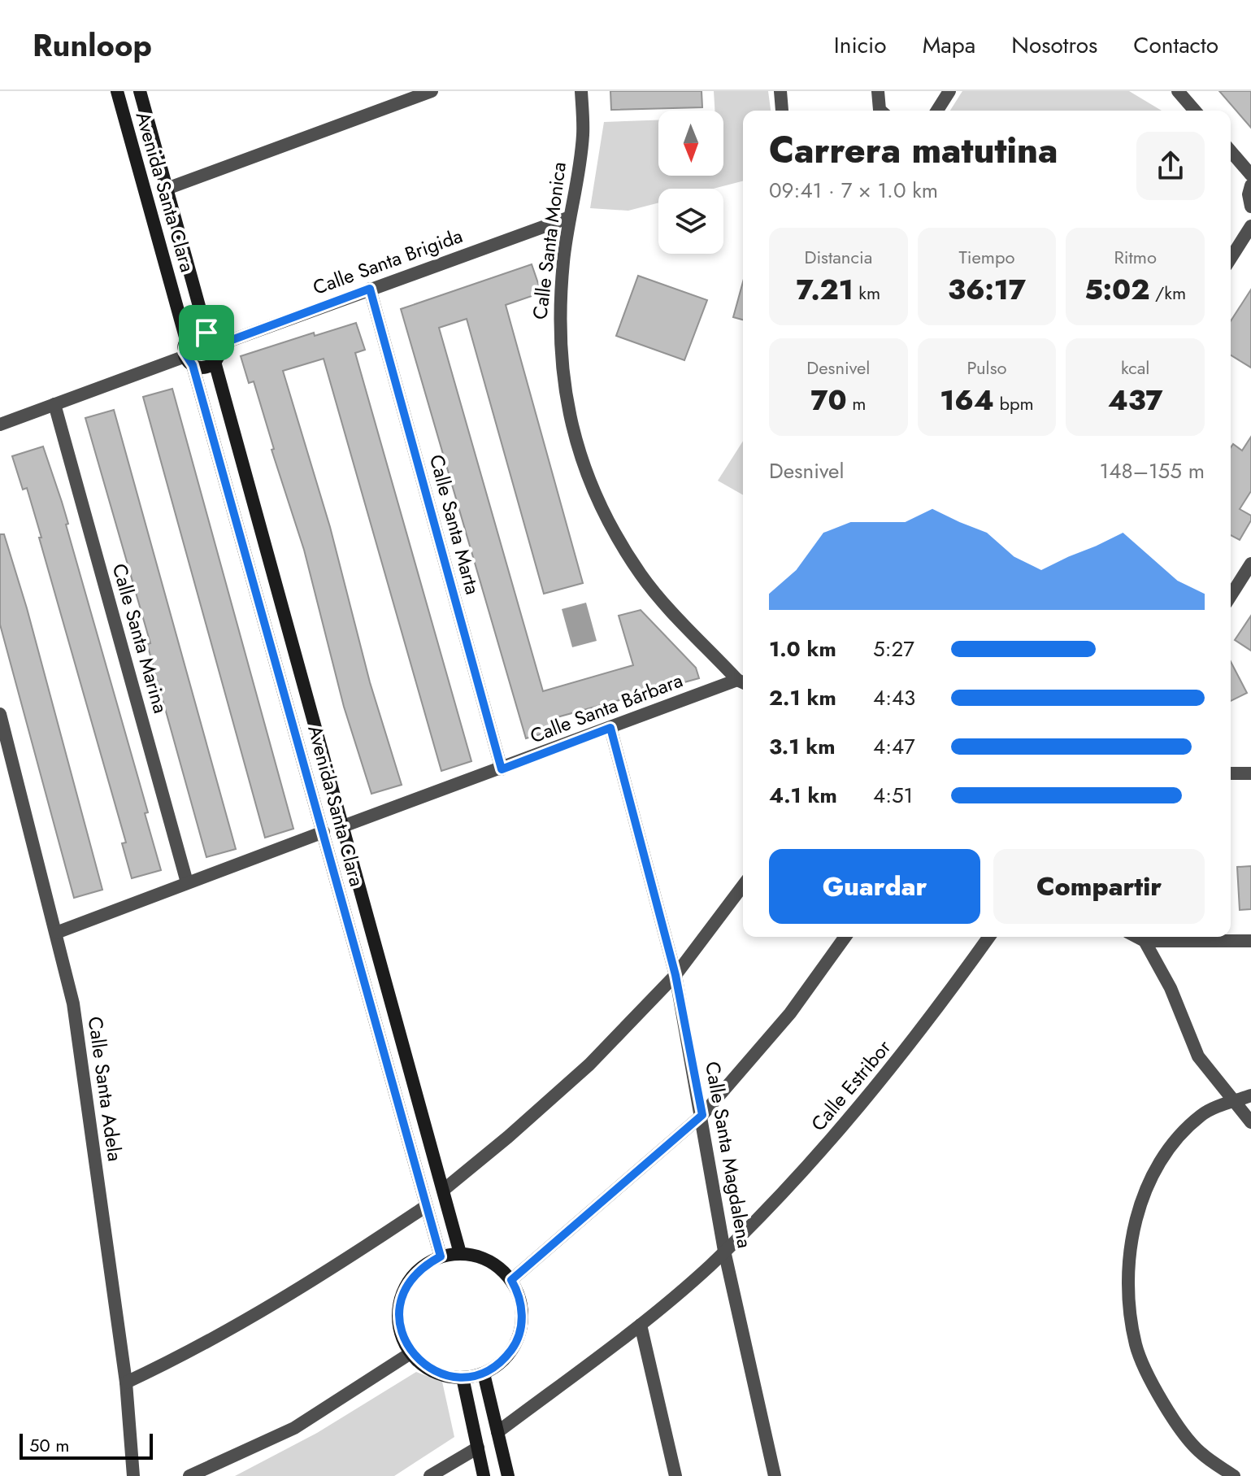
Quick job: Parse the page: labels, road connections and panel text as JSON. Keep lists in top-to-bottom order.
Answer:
{
  "streets": {
    "street": [
      "Avenida Santa Clara",
      "Calle Santa Monica",
      "Calle Santa Brigida",
      "Calle Santa Marta",
      "Calle Santa Marina",
      "Calle Santa Bárbara",
      "Calle Estribor",
      "Calle Santa Adela",
      "Calle Santa Magdalena"
    ]
  },
  "crossings": [
    ["Avenida Santa Clara", "Calle Santa Brigida"],
    ["Avenida Santa Clara", "Calle Santa Bárbara"],
    ["Calle Santa Monica", "Calle Santa Brigida"],
    ["Calle Santa Monica", "Calle Santa Bárbara"],
    ["Calle Santa Brigida", "Calle Santa Marta"],
    ["Calle Santa Marta", "Calle Santa Bárbara"],
    ["Calle Santa Bárbara", "Calle Santa Magdalena"],
    ["Calle Estribor", "Calle Santa Magdalena"]
  ],
  "scale_bar": "50 m",
  "north": "bottom",
  "page": {
    "header": "Runloop",
    "nav": [
      "Inicio",
      "Mapa",
      "Nosotros",
      "Contacto"
    ],
    "heading": ["Carrera matutina", "09:41 · 7 × 1.0 km"],
    "stats": [
      ["Distancia", "7.21 km"],
      ["Tiempo", "36:17"],
      ["Ritmo", "5:02 /km"],
      ["Desnivel", "70 m"],
      ["Pulso", "164 bpm"],
      ["kcal", "437"]
    ],
    "chart": ["Desnivel", "148–155 m"],
    "list": [
      {
        "name": "1.0 km",
        "note": "5:27"
      },
      {
        "name": "2.1 km",
        "note": "4:43"
      },
      {
        "name": "3.1 km",
        "note": "4:47"
      },
      {
        "name": "4.1 km",
        "note": "4:51"
      }
    ],
    "buttons": ["Guardar", "Compartir"],
    "scale": "50 m"
  }
}
